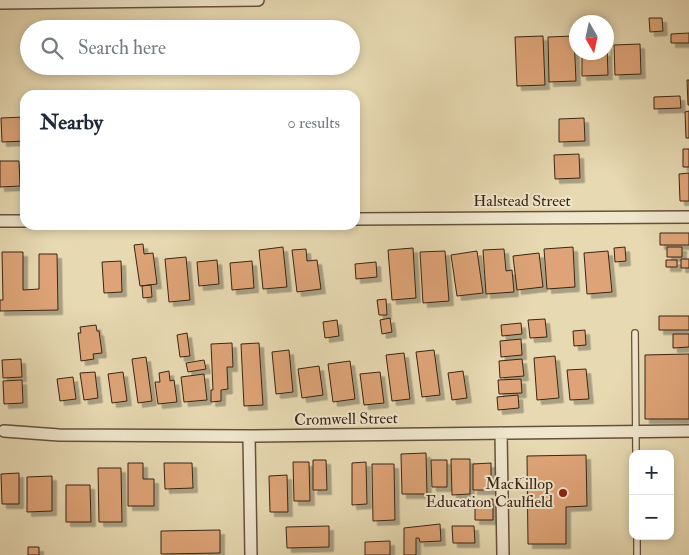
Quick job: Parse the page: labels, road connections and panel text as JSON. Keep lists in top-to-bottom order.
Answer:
{
  "streets": {
    "street": ["Halstead Street", "Cromwell Street"]
  },
  "places": ["MacKillop Education Caulfield"],
  "north": "bottom",
  "page": {
    "search": "Search here",
    "heading": ["Nearby", "0 results"],
    "map_buttons": ["+", "−"]
  }
}
